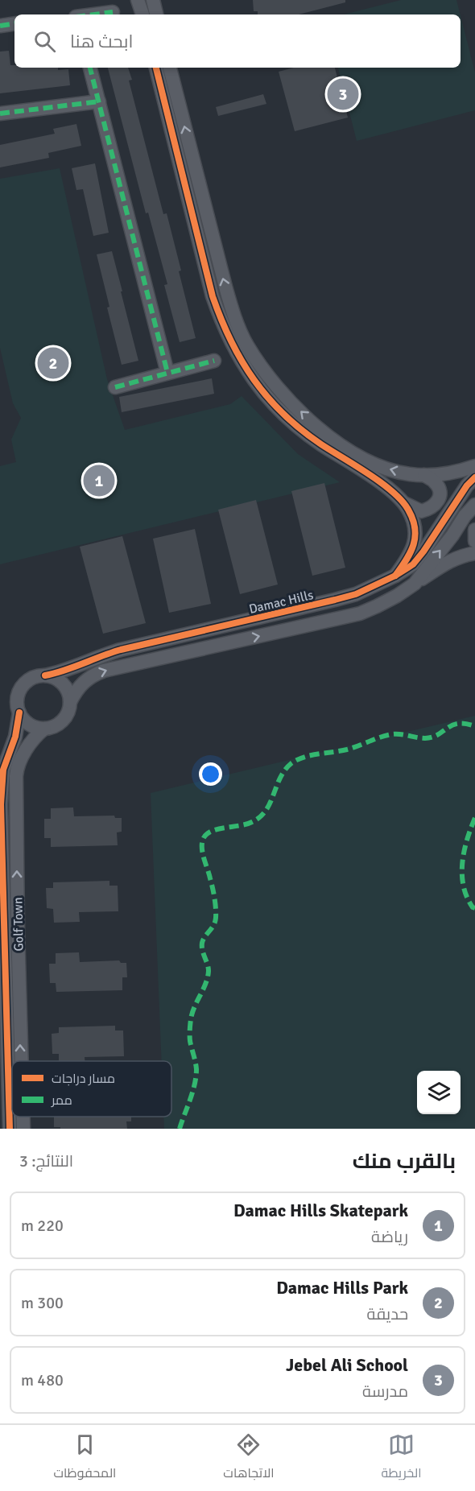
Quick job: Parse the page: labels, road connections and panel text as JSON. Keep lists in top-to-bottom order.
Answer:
{
  "streets": {
    "street": ["Damac Hills", "Golf Town"]
  },
  "crossings": [
    ["Damac Hills", "Golf Town"]
  ],
  "legend": ["مسار دراجات", "ممر"],
  "page": {
    "search": "ابحث هنا",
    "pins": ["3", "2", "1"],
    "heading": ["بالقرب منك", "النتائج: 3"],
    "list": [
      {
        "mark": "1",
        "name": "Damac Hills Skatepark",
        "note": "رياضة",
        "value": "220 m"
      },
      {
        "mark": "2",
        "name": "Damac Hills Park",
        "note": "حديقة",
        "value": "300 m"
      },
      {
        "mark": "3",
        "name": "Jebel Ali School",
        "note": "مدرسة",
        "value": "480 m"
      }
    ],
    "nav": ["الخريطة", "الاتجاهات", "المحفوظات"]
  }
}
